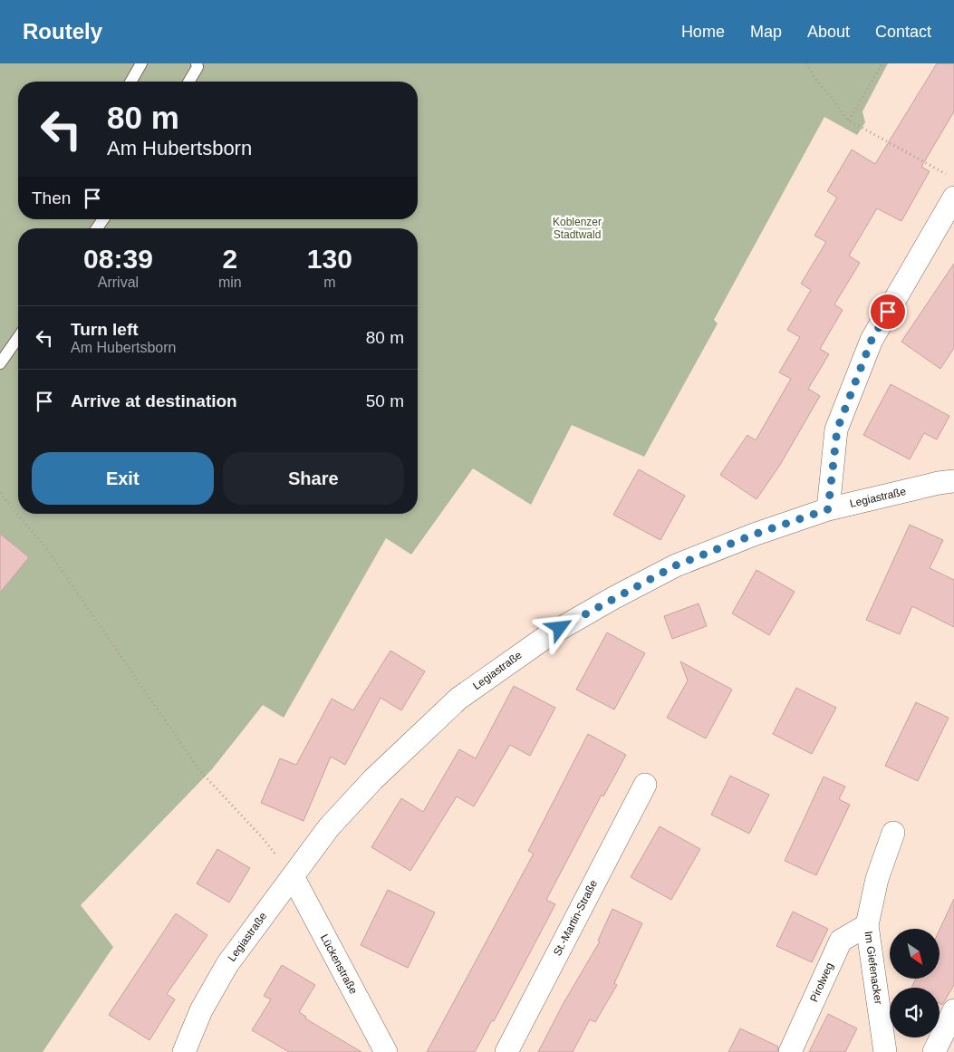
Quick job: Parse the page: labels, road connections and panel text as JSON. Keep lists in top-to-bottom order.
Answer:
{
  "streets": {
    "street": [
      "Legiastraße",
      "St.-Martin-Straße",
      "Lückenstraße",
      "Im Giefenacker",
      "Pirolweg"
    ]
  },
  "crossings": [
    ["Legiastraße", "Lückenstraße"],
    ["Im Giefenacker", "Pirolweg"]
  ],
  "parks": ["Koblenzer Stadtwald"],
  "north": "bottom right",
  "page": {
    "header": "Routely",
    "nav": [
      "Home",
      "Map",
      "About",
      "Contact"
    ],
    "turn": ["80 m", "Am Hubertsborn"],
    "then": "Then",
    "eta": [
      "08:39",
      "Arrival",
      "2",
      "min",
      "130",
      "m"
    ],
    "list": [
      {
        "name": "Turn left",
        "note": "Am Hubertsborn",
        "value": "80 m"
      },
      {
        "name": "Arrive at destination",
        "value": "50 m"
      }
    ],
    "buttons": ["Exit", "Share"]
  }
}
